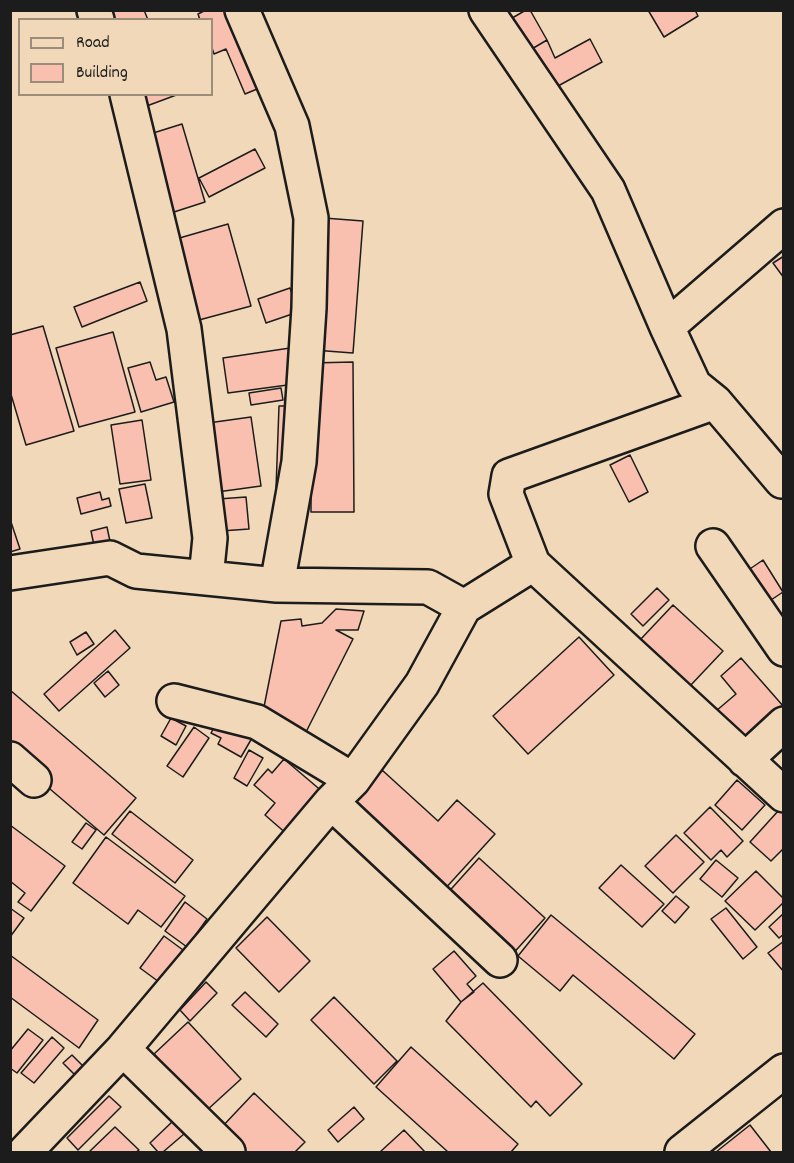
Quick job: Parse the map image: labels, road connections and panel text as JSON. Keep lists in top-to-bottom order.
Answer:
{
  "legend": ["Road", "Building"]
}
